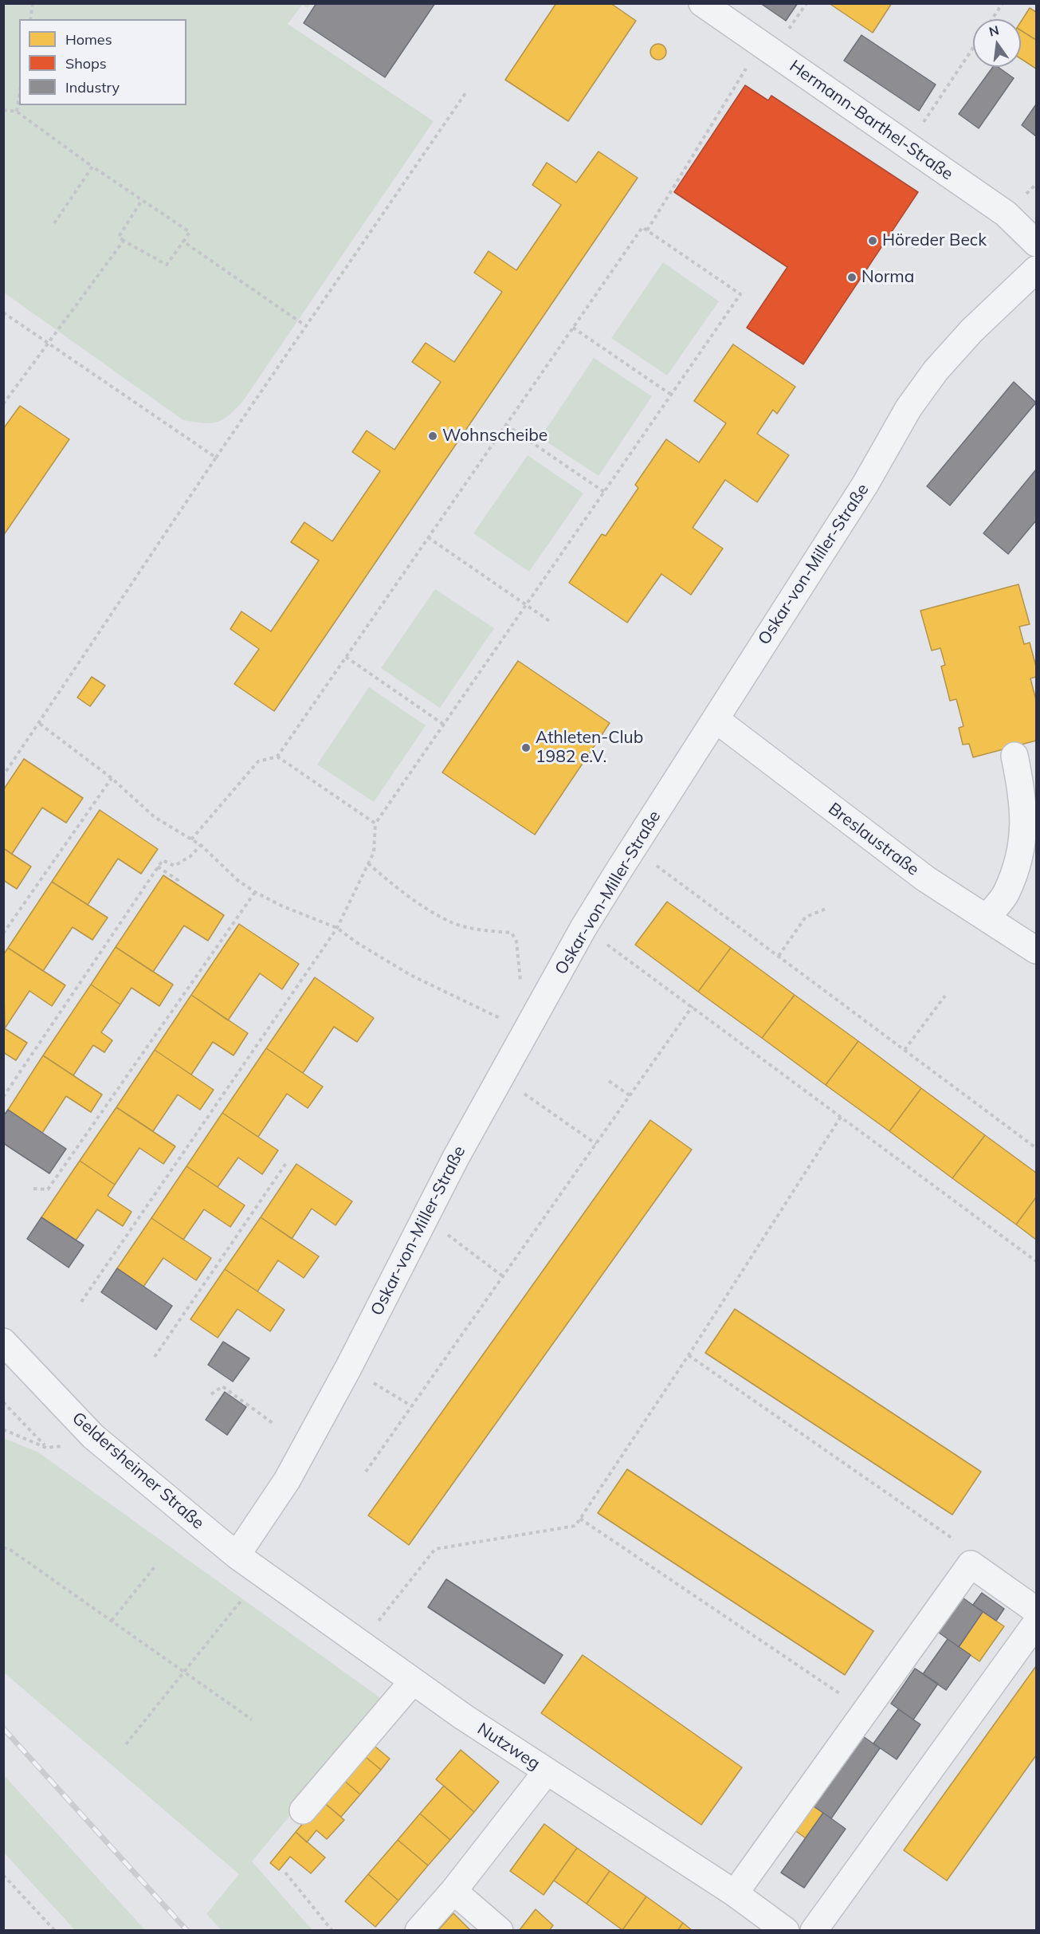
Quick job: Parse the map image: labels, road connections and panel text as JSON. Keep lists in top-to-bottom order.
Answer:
{
  "streets": {
    "street": [
      "Hermann-Barthel-Straße",
      "Oskar-von-Miller-Straße",
      "Breslaustraße",
      "Geldersheimer Straße",
      "Nutzweg"
    ]
  },
  "crossings": [
    ["Oskar-von-Miller-Straße", "Breslaustraße"],
    ["Oskar-von-Miller-Straße", "Geldersheimer Straße"],
    ["Oskar-von-Miller-Straße", "Nutzweg"],
    ["Geldersheimer Straße", "Nutzweg"]
  ],
  "places": [
    "Höreder Beck",
    "Norma",
    "Wohnscheibe",
    "Athleten-Club 1982 e.V."
  ],
  "legend": ["Homes", "Shops", "Industry"],
  "north": "top"
}
